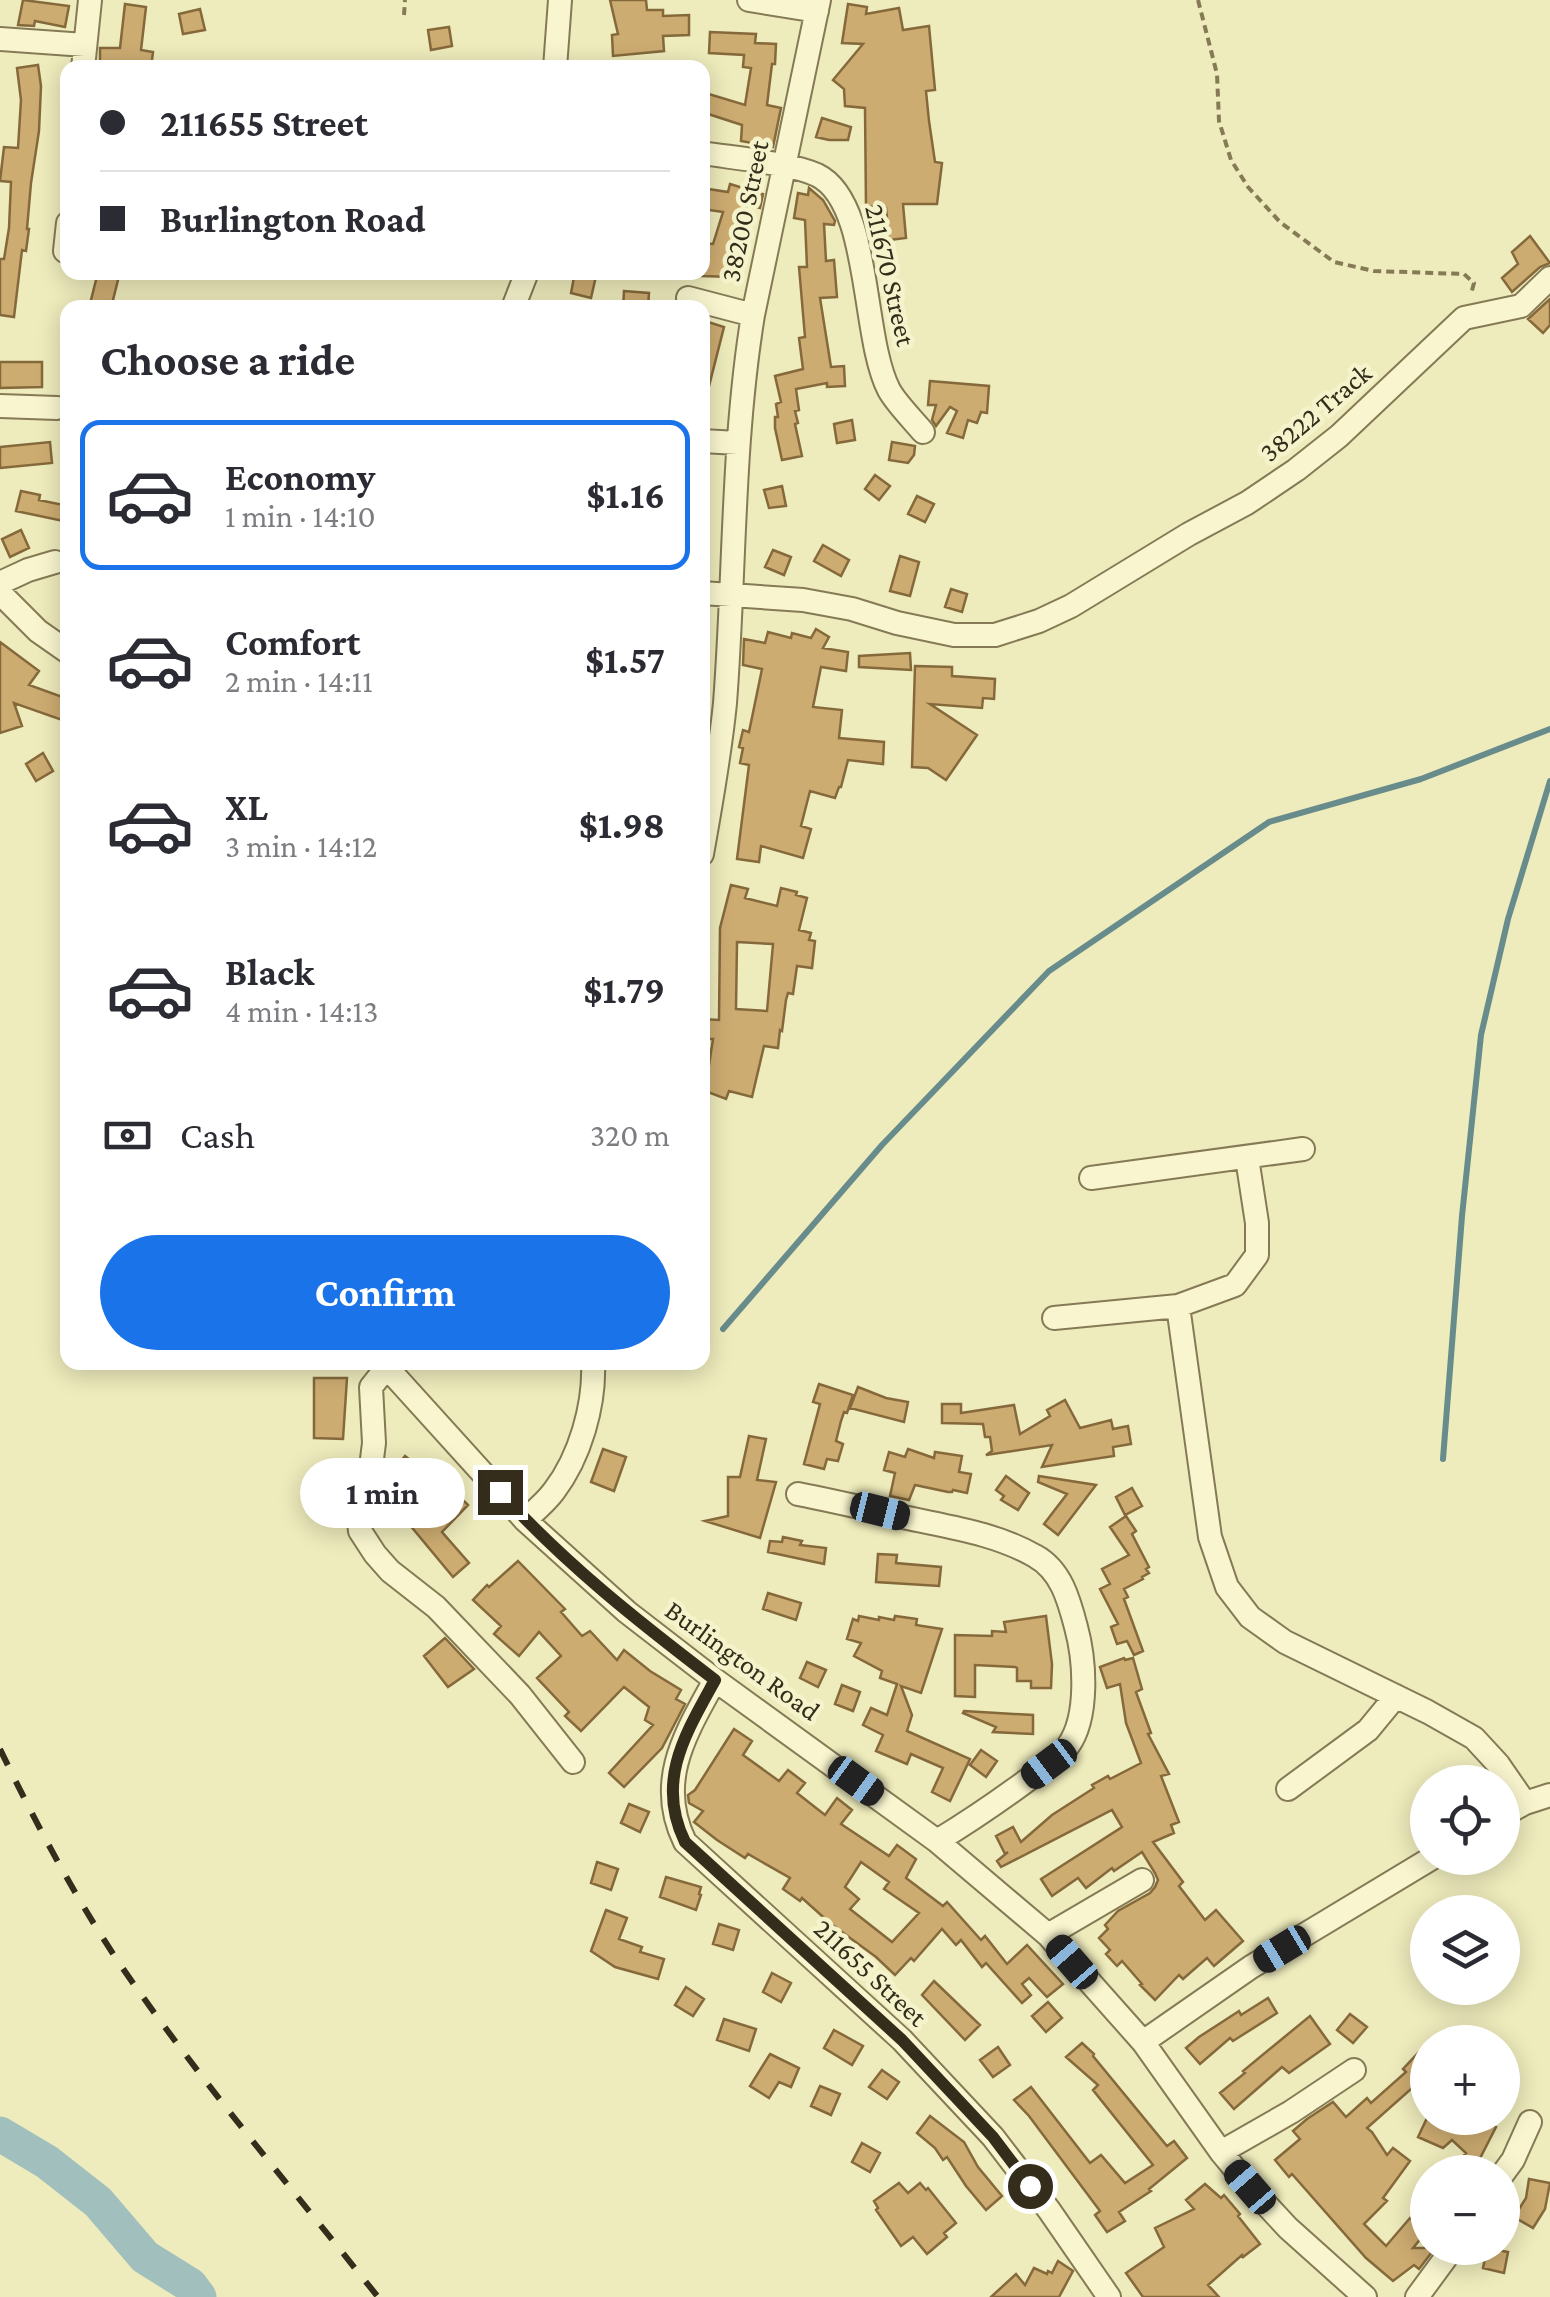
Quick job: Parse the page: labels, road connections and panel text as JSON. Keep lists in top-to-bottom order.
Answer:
{
  "streets": {
    "street": [
      "38200 Street",
      "211670 Street",
      "38222 Track",
      "Burlington Road",
      "211655 Street"
    ]
  },
  "crossings": [
    ["38200 Street", "211670 Street"],
    ["38200 Street", "38222 Track"],
    ["Burlington Road", "211655 Street"]
  ],
  "page": {
    "banner": ["211655 Street", "Burlington Road"],
    "heading": "Choose a ride",
    "list": [
      {
        "name": "Economy",
        "note": "1 min · 14:10",
        "value": "$1.16"
      },
      {
        "name": "Comfort",
        "note": "2 min · 14:11",
        "value": "$1.57"
      },
      {
        "name": "XL",
        "note": "3 min · 14:12",
        "value": "$1.98"
      },
      {
        "name": "Black",
        "note": "4 min · 14:13",
        "value": "$1.79"
      }
    ],
    "pay": ["Cash", "320 m"],
    "buttons": "Confirm",
    "bubble": "1 min",
    "map_buttons": ["+", "−"]
  }
}
